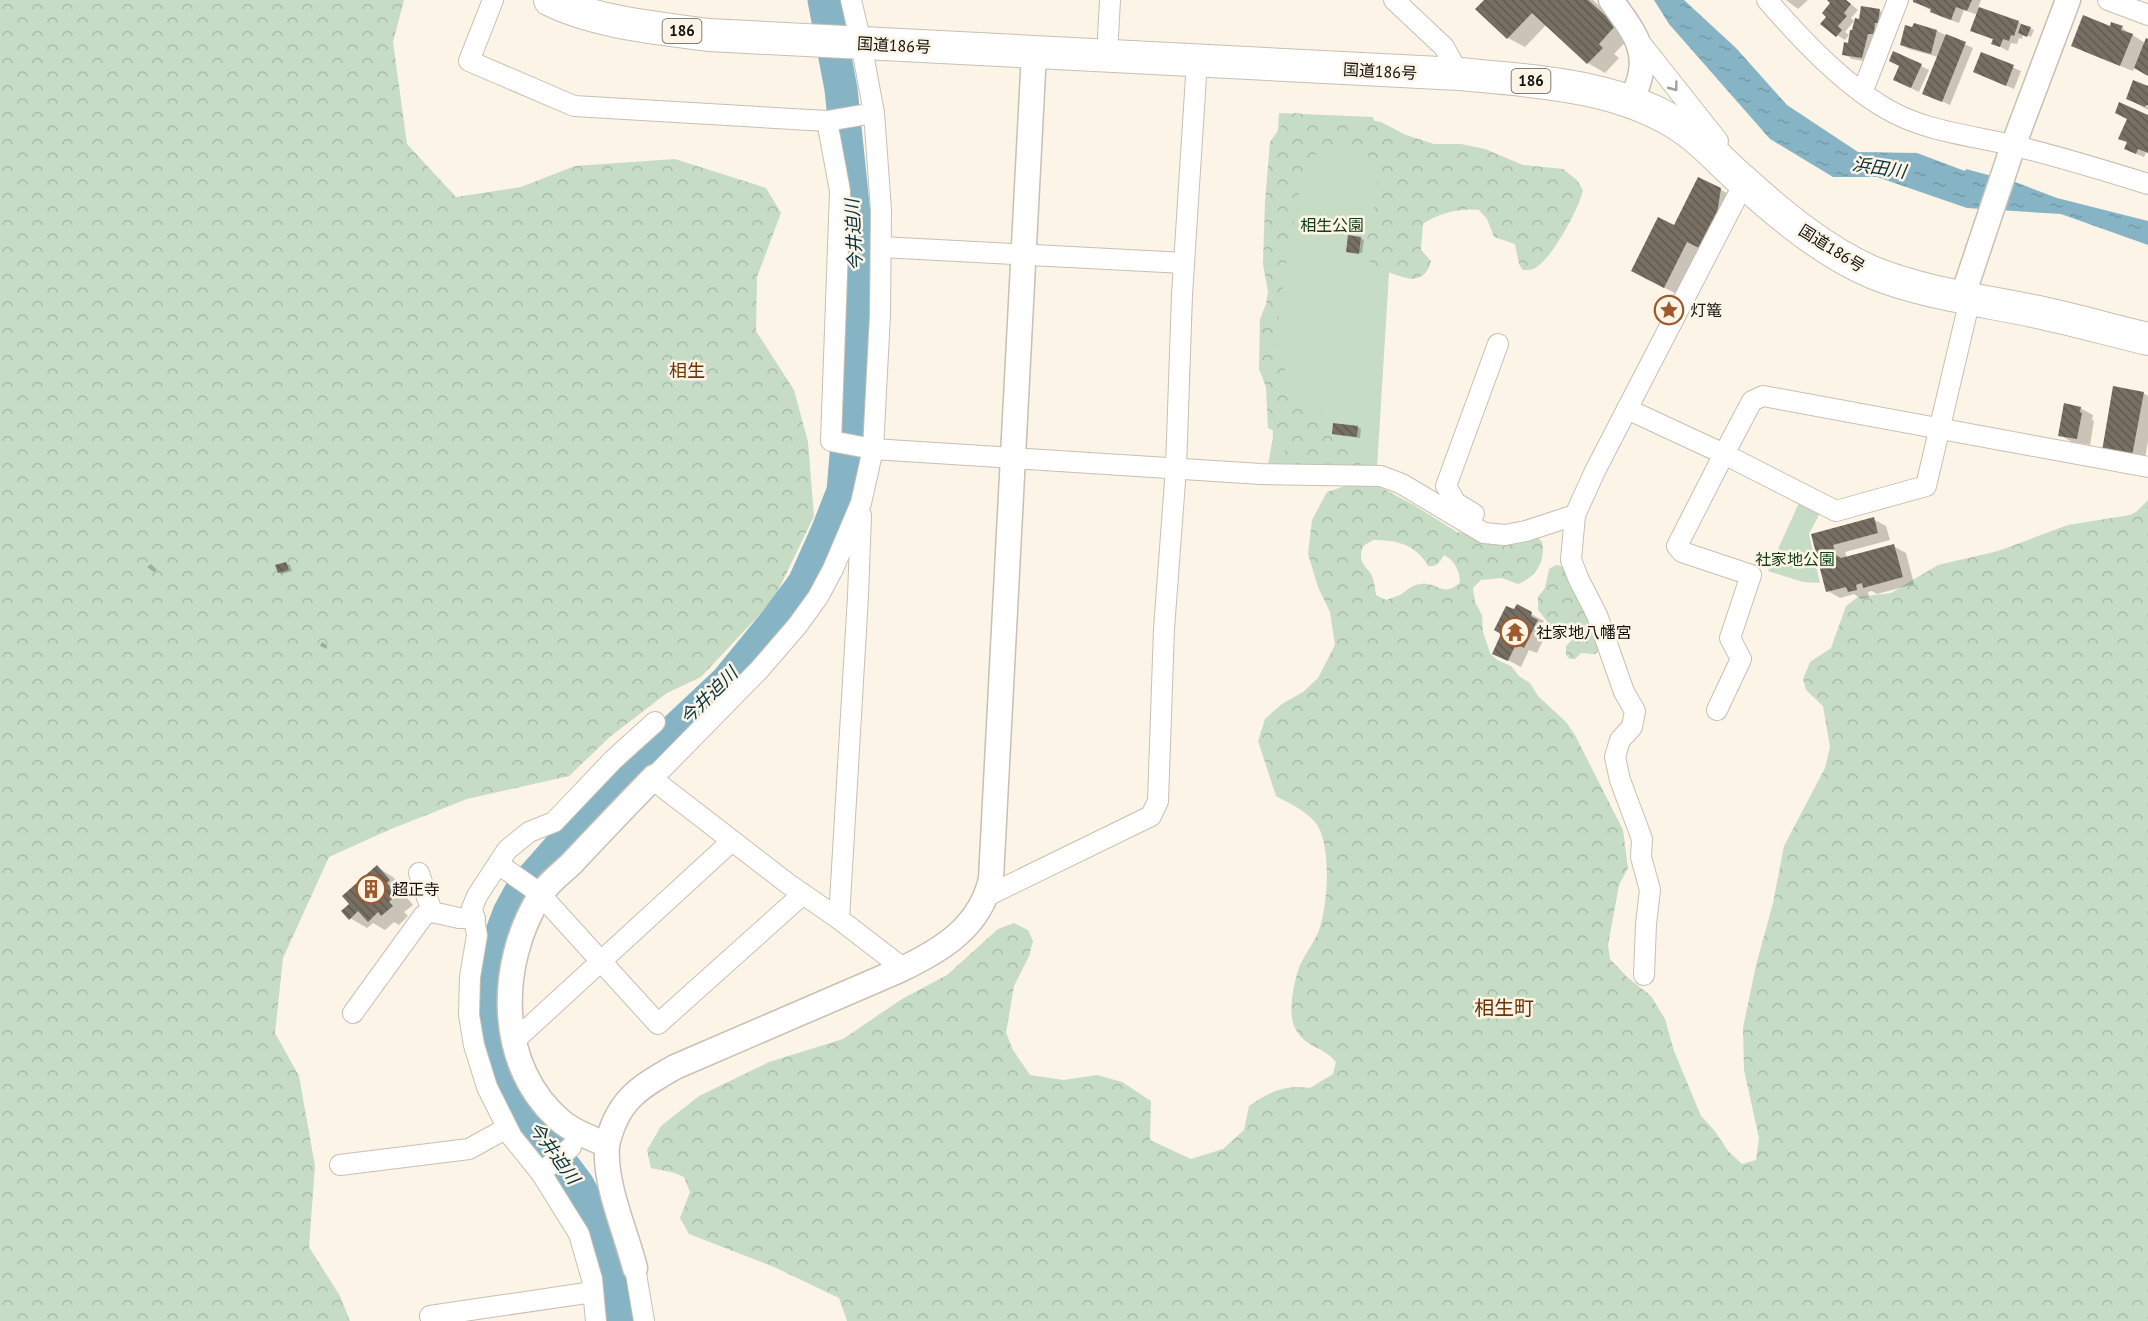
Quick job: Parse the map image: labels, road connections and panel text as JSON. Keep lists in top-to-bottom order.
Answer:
{
  "streets": {
    "highway": ["186", "国道186号"]
  },
  "districts": ["相生", "相生町"],
  "water": ["浜田川", "今井迫川"],
  "parks": ["相生公園", "社家地公園"],
  "places": {
    "place": ["灯篭"],
    "temple": ["社家地八幡宮"],
    "building": ["超正寺"]
  }
}
